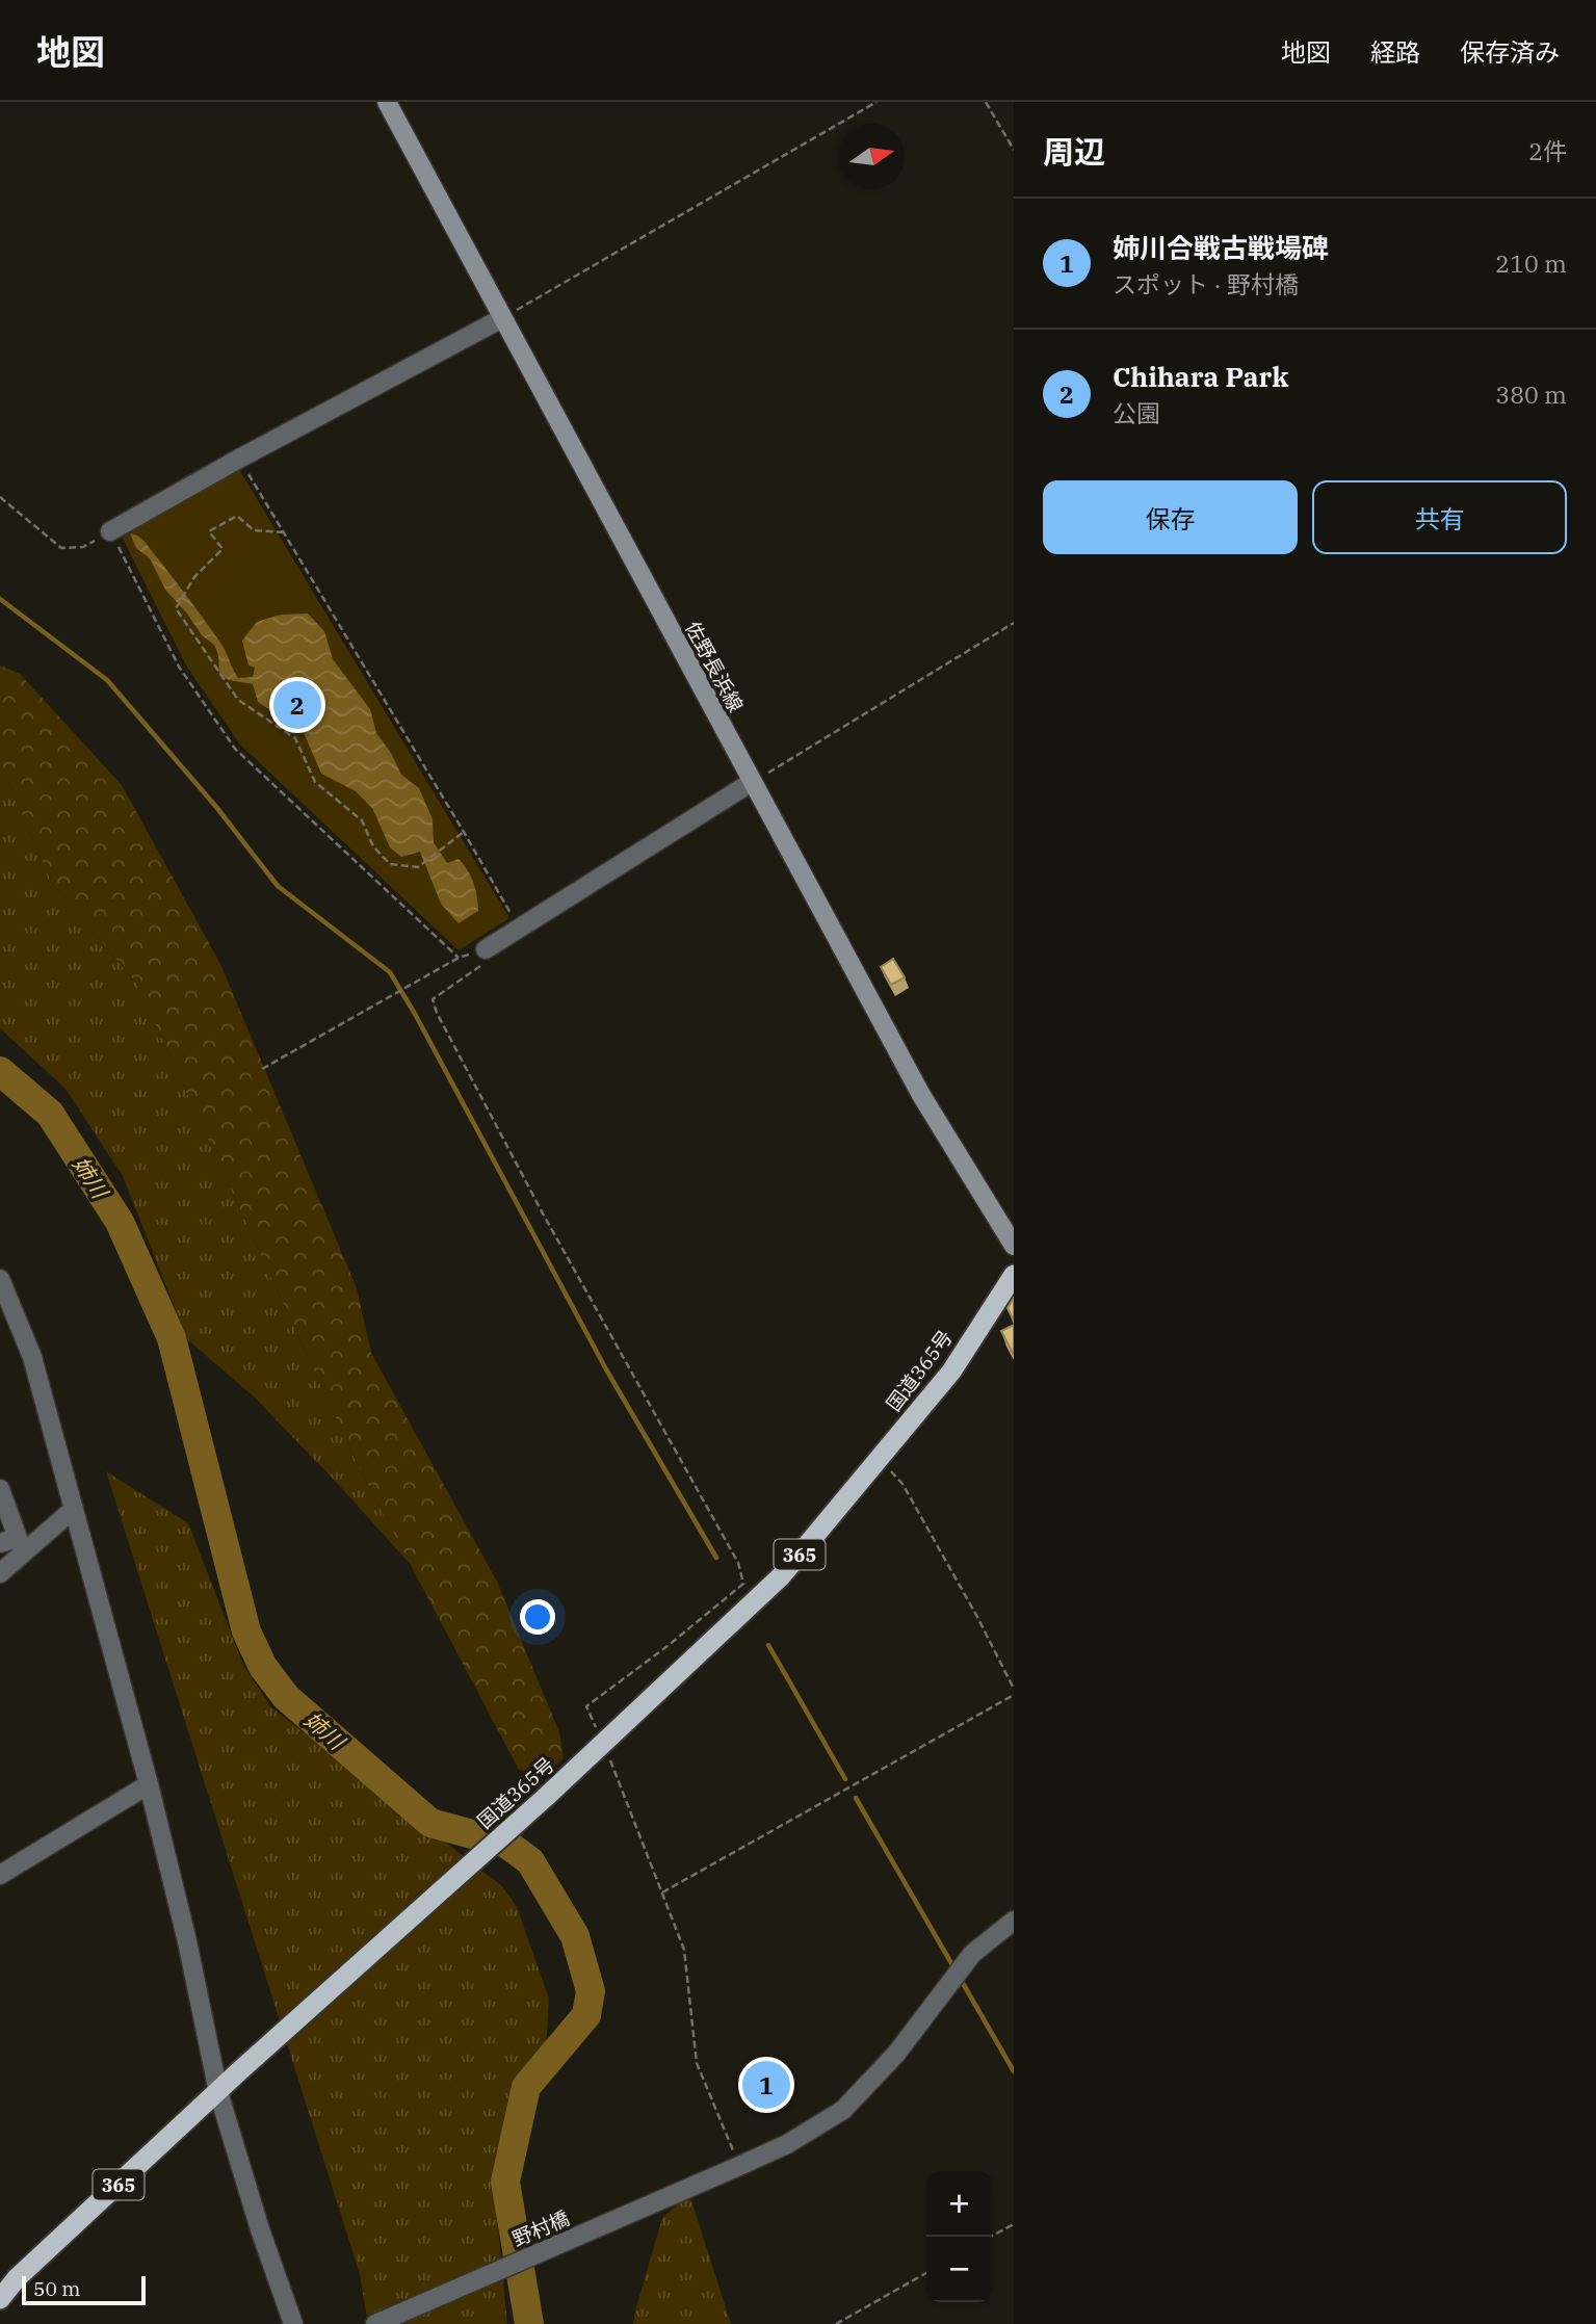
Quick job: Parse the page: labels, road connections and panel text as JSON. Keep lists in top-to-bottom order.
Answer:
{
  "streets": {
    "highway": ["国道365号", "365"],
    "main road": ["佐野長浜線"],
    "street": ["野村橋"]
  },
  "water": ["姉川"],
  "scale_bar": "50 m",
  "north": "right",
  "page": {
    "header": "地図",
    "nav": ["地図", "経路", "保存済み"],
    "heading": ["周辺", "2件"],
    "list": [
      {
        "mark": "1",
        "name": "姉川合戦古戦場碑",
        "note": "スポット · 野村橋",
        "value": "210 m"
      },
      {
        "mark": "2",
        "name": "Chihara Park",
        "note": "公園",
        "value": "380 m"
      }
    ],
    "buttons": ["保存", "共有"],
    "pins": ["2", "1"],
    "map_buttons": ["+", "−"],
    "scale": "50 m"
  }
}
